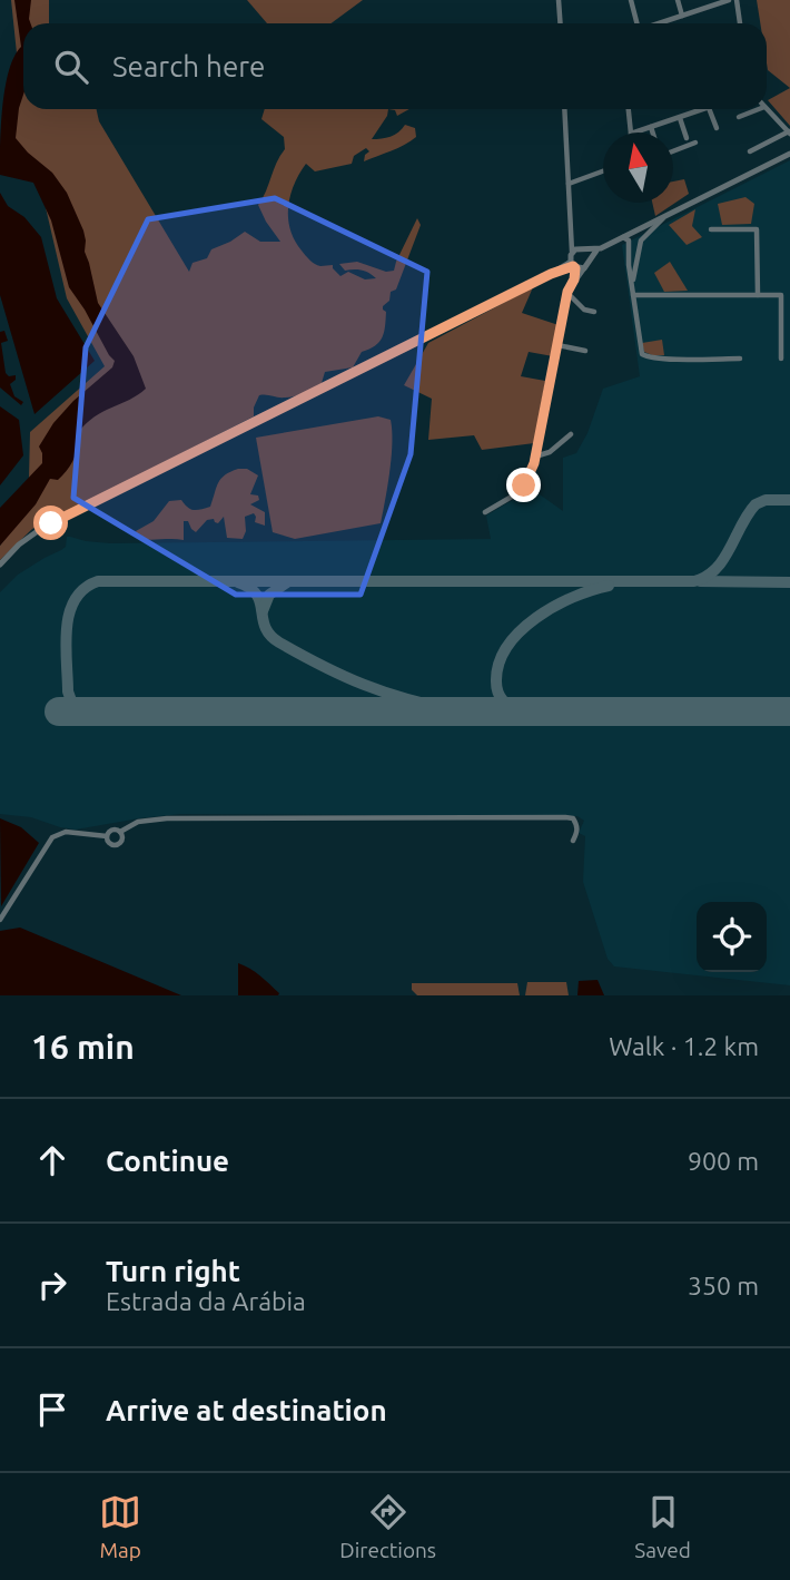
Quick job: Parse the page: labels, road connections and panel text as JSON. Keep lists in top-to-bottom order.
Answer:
{
  "north": "top",
  "page": {
    "search": "Search here",
    "heading": ["16 min", "Walk · 1.2 km"],
    "list": [
      ["Continue", "900 m"],
      ["Turn right", "Estrada da Arábia", "350 m"],
      "Arrive at destination"
    ],
    "nav": ["Map", "Directions", "Saved"]
  }
}
